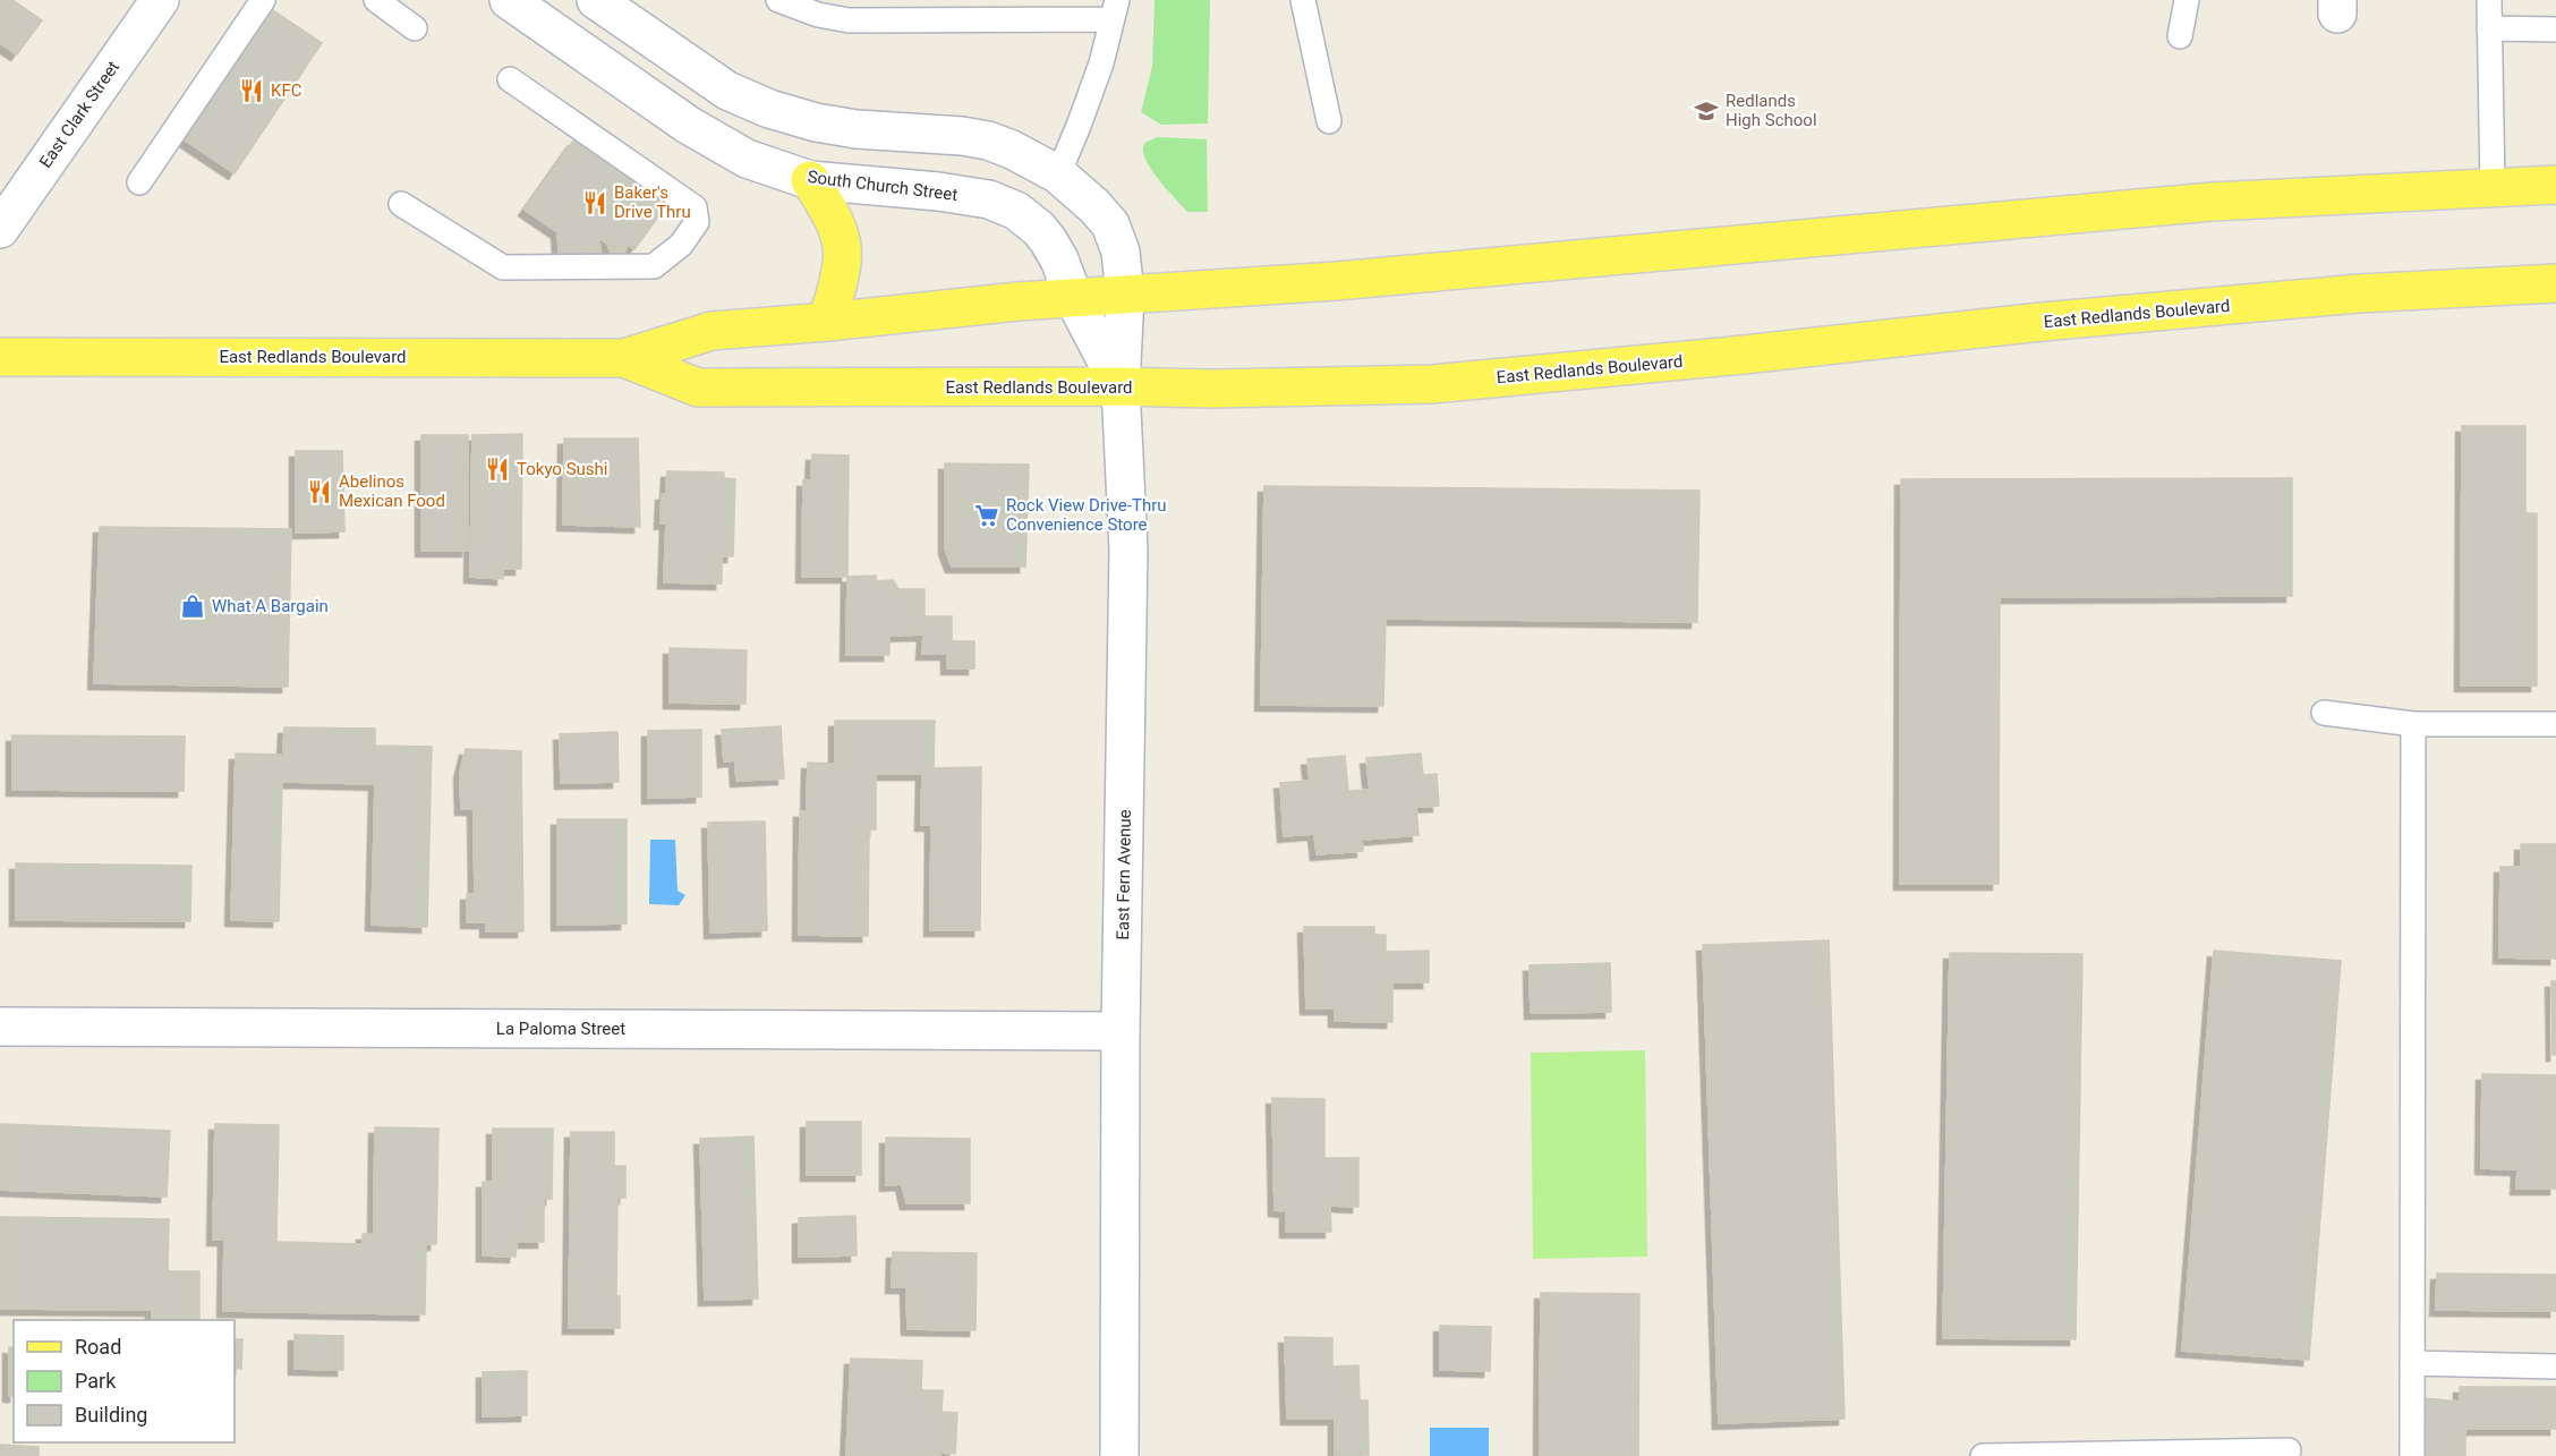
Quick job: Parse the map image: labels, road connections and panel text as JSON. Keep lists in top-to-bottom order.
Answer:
{
  "streets": {
    "main road": ["East Redlands Boulevard"],
    "street": [
      "East Clark Street",
      "South Church Street",
      "East Fern Avenue",
      "La Paloma Street"
    ]
  },
  "crossings": [
    ["South Church Street", "East Redlands Boulevard"],
    ["South Church Street", "East Fern Avenue"],
    ["East Redlands Boulevard", "East Fern Avenue"],
    ["East Fern Avenue", "La Paloma Street"]
  ],
  "places": {
    "restaurant": [
      "KFC",
      "Baker's Drive Thru",
      "Tokyo Sushi",
      "Abelinos Mexican Food"
    ],
    "school or university": ["Redlands High School"],
    "supermarket": ["Rock View Drive-Thru Convenience Store"],
    "shop": ["What A Bargain"]
  },
  "legend": ["Road", "Park", "Building"]
}
